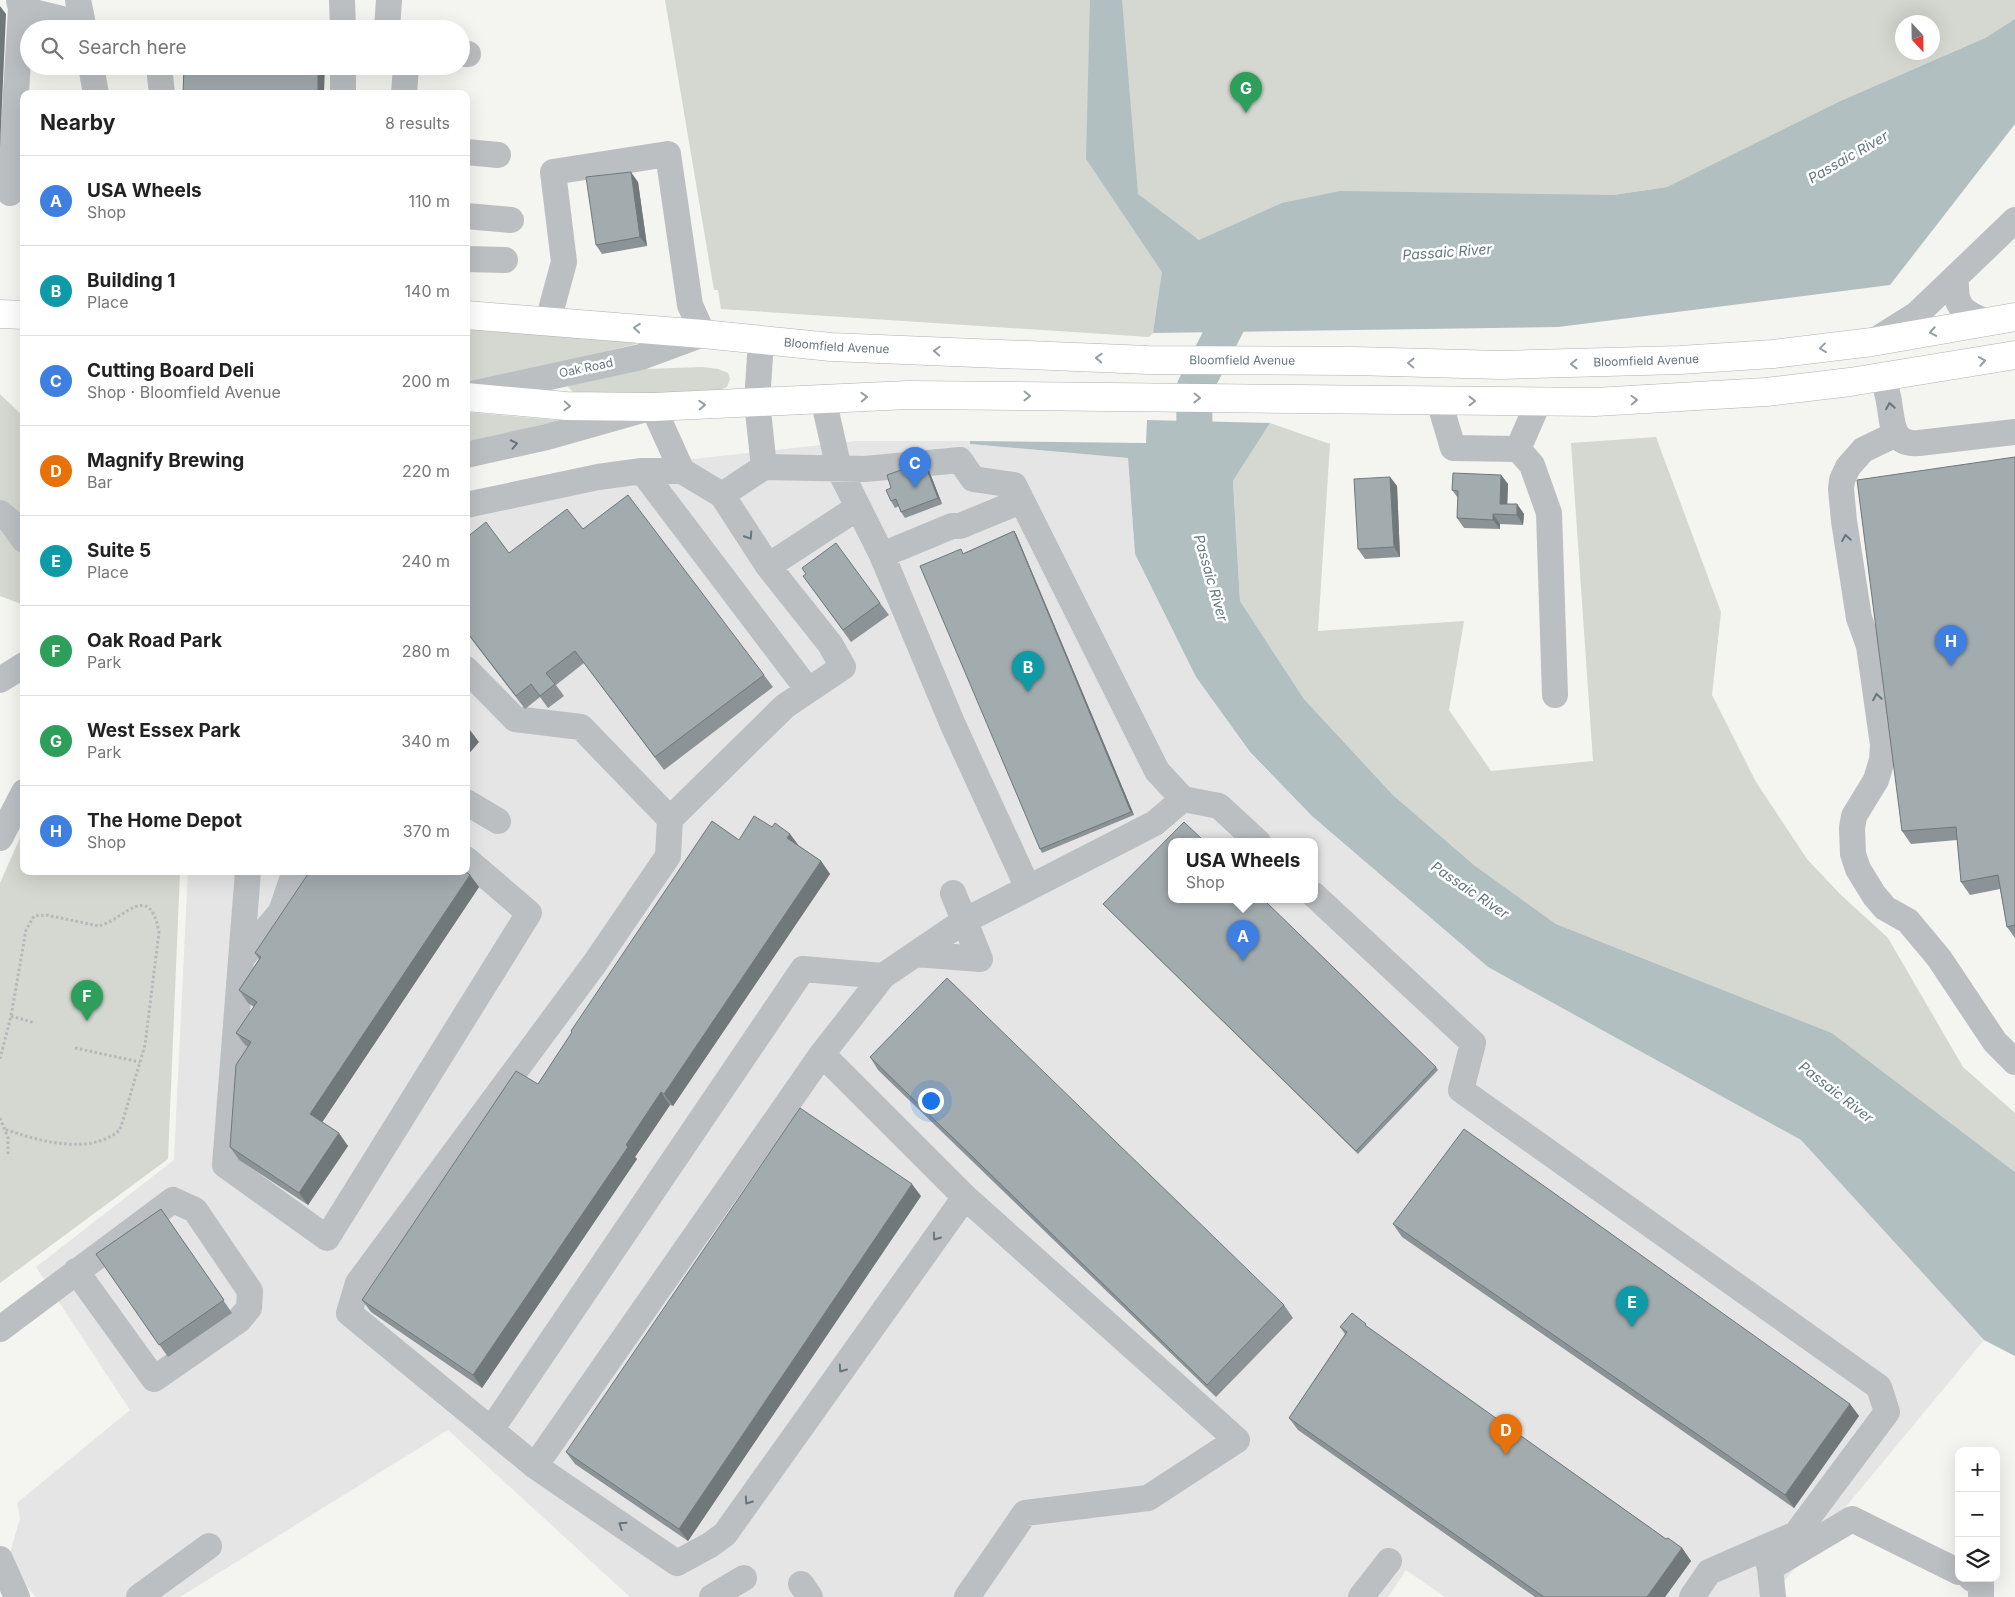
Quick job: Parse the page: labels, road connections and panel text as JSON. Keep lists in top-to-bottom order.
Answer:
{
  "streets": {
    "main road": ["Bloomfield Avenue"],
    "street": ["Oak Road"]
  },
  "crossings": [
    ["Bloomfield Avenue", "Oak Road"]
  ],
  "water": ["Passaic River"],
  "north": "bottom",
  "page": {
    "search": "Search here",
    "pins": [
      "G",
      "C",
      "H",
      "B",
      "A",
      "F",
      "E",
      "D"
    ],
    "heading": ["Nearby", "8 results"],
    "list": [
      {
        "mark": "A",
        "name": "USA Wheels",
        "note": "Shop",
        "value": "110 m"
      },
      {
        "mark": "B",
        "name": "Building 1",
        "note": "Place",
        "value": "140 m"
      },
      {
        "mark": "C",
        "name": "Cutting Board Deli",
        "note": "Shop · Bloomfield Avenue",
        "value": "200 m"
      },
      {
        "mark": "D",
        "name": "Magnify Brewing",
        "note": "Bar",
        "value": "220 m"
      },
      {
        "mark": "E",
        "name": "Suite 5",
        "note": "Place",
        "value": "240 m"
      },
      {
        "mark": "F",
        "name": "Oak Road Park",
        "note": "Park",
        "value": "280 m"
      },
      {
        "mark": "G",
        "name": "West Essex Park",
        "note": "Park",
        "value": "340 m"
      },
      {
        "mark": "H",
        "name": "The Home Depot",
        "note": "Shop",
        "value": "370 m"
      }
    ],
    "popup": ["USA Wheels", "Shop"],
    "map_buttons": ["+", "−"]
  }
}
